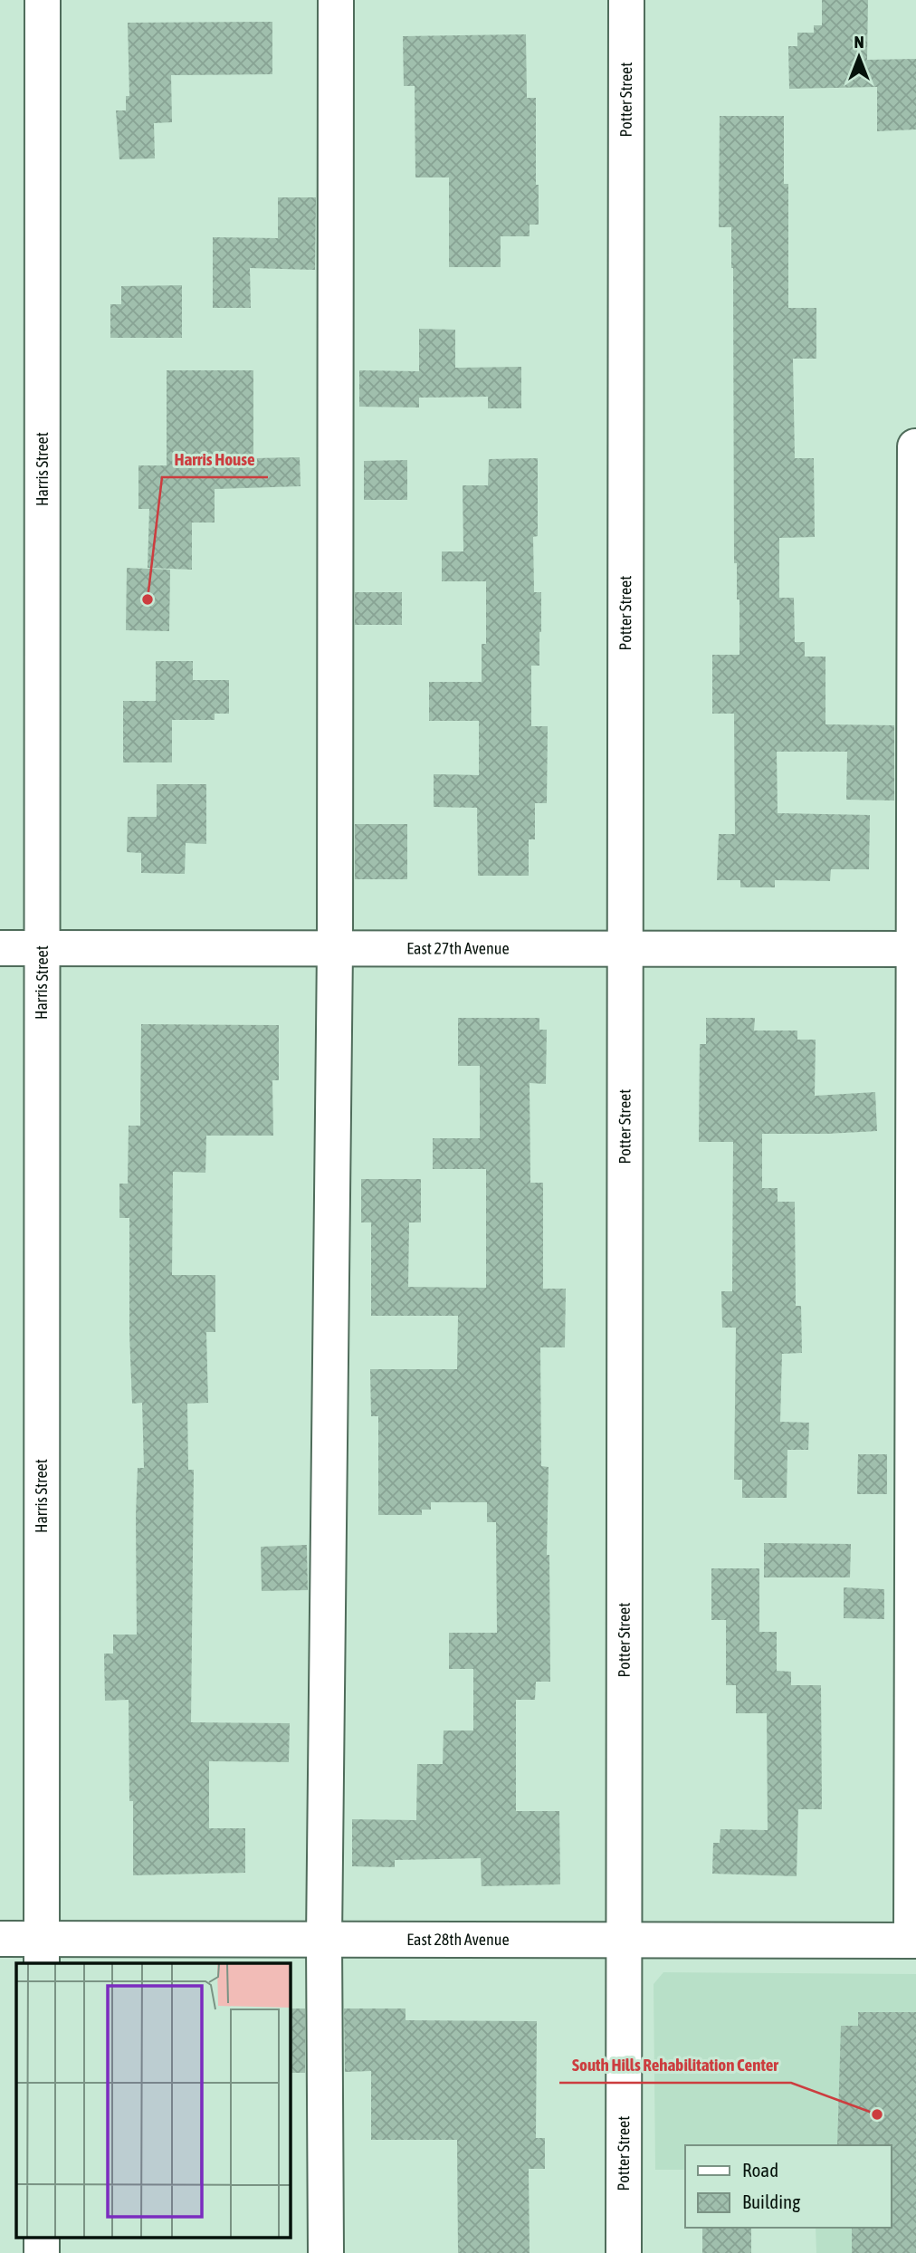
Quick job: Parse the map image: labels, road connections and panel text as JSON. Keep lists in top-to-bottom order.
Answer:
{
  "streets": {
    "street": [
      "Potter Street",
      "Harris Street",
      "East 27th Avenue",
      "East 28th Avenue"
    ]
  },
  "crossings": [
    ["Potter Street", "East 27th Avenue"],
    ["Potter Street", "East 28th Avenue"],
    ["Harris Street", "East 27th Avenue"],
    ["Harris Street", "East 28th Avenue"]
  ],
  "places": ["Harris House", "South Hills Rehabilitation Center"],
  "legend": ["Road", "Building"],
  "north": "top"
}
